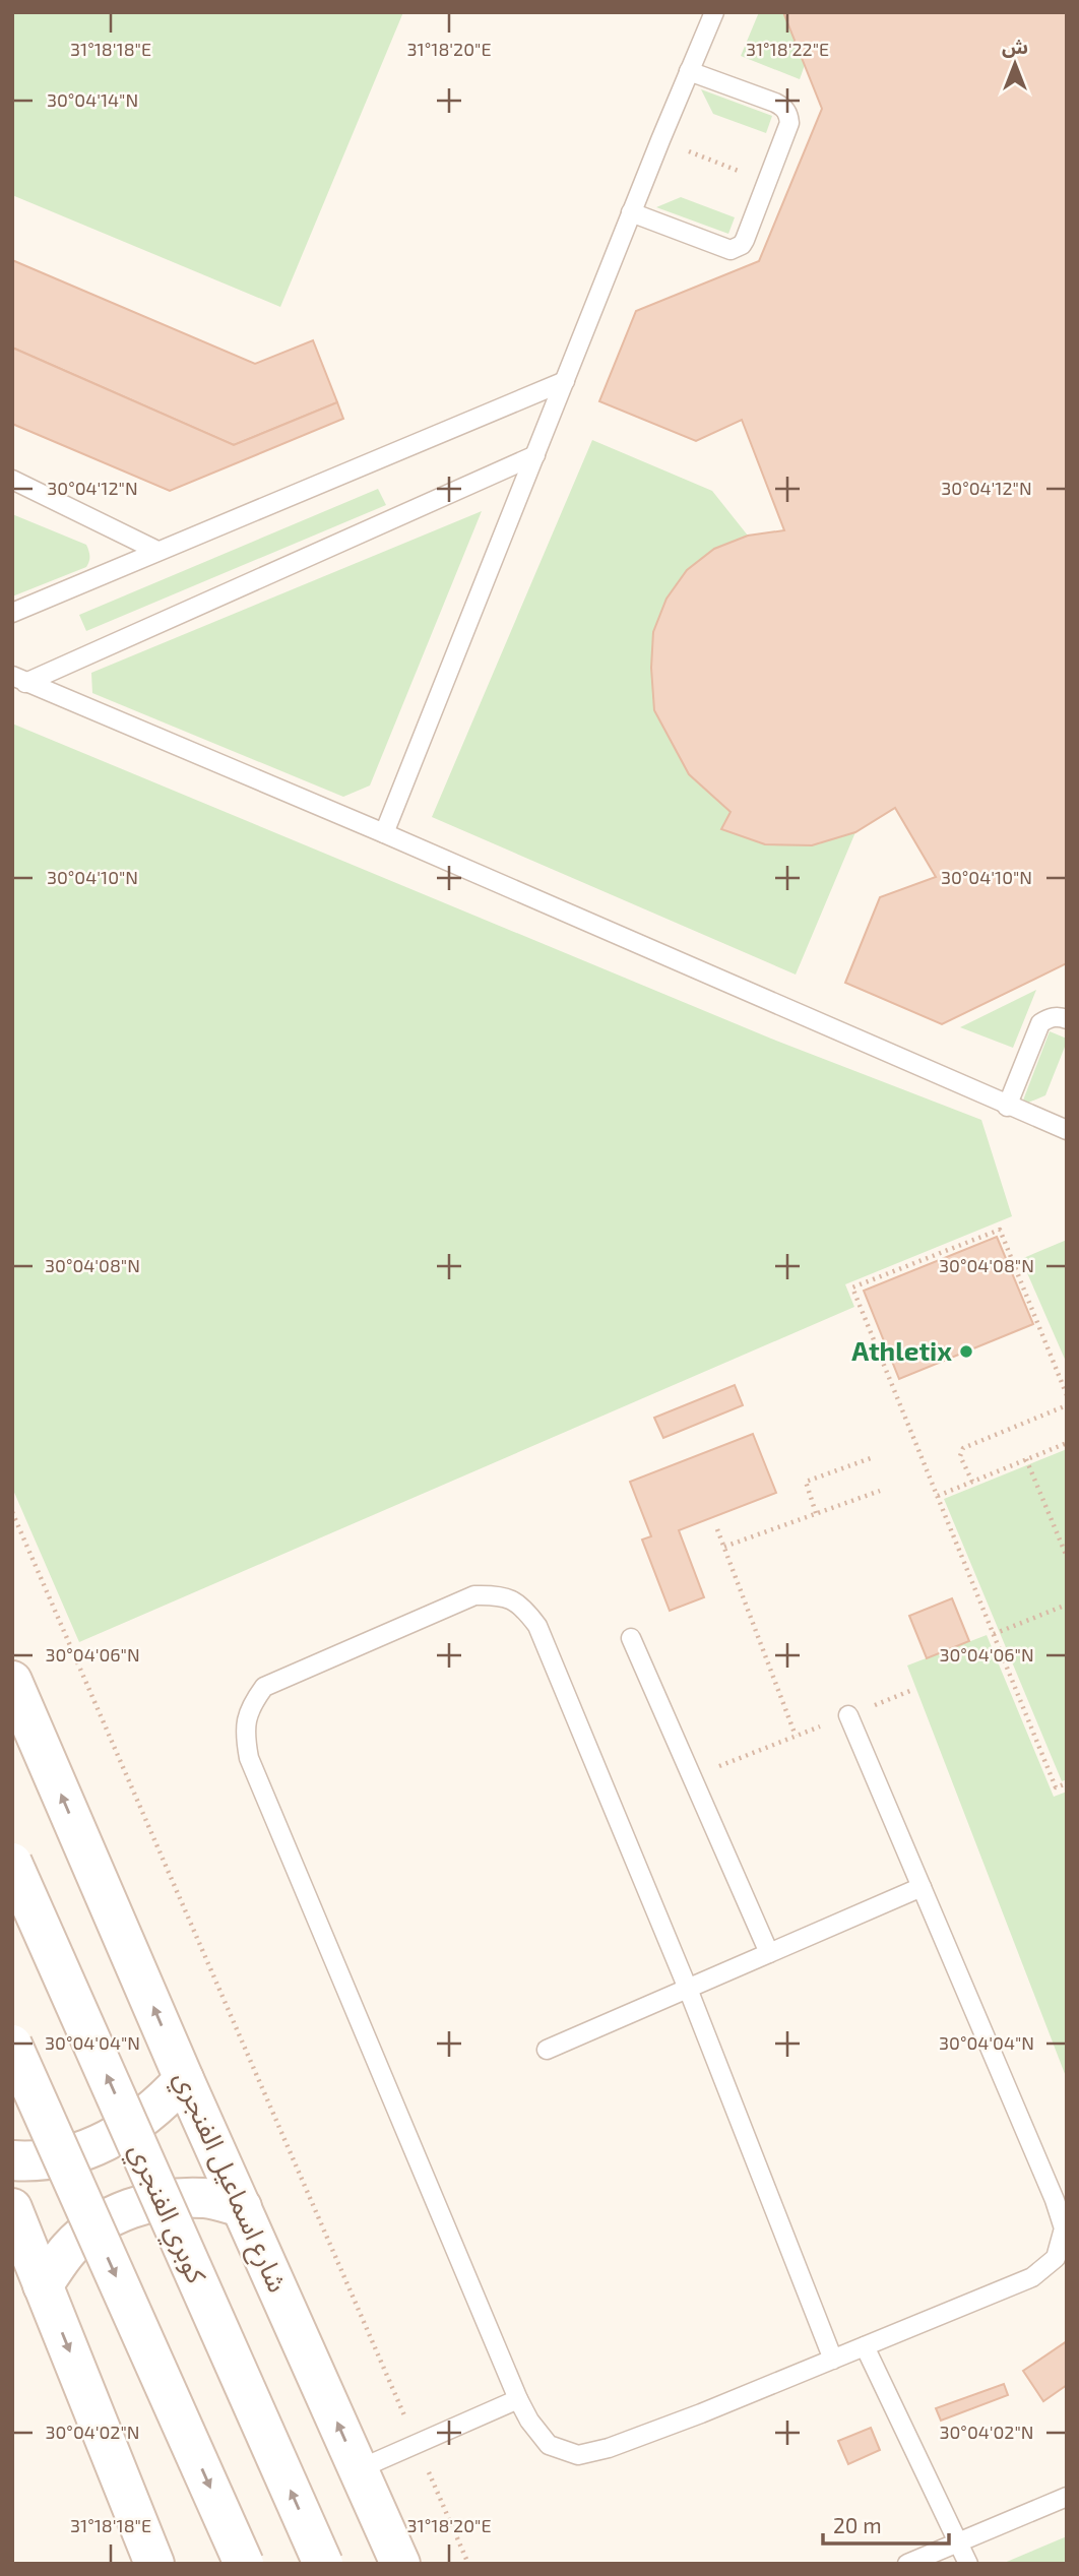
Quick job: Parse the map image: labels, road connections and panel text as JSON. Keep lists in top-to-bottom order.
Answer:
{
  "streets": {
    "main road": ["شارع اسماعيل الفنجري", "كوبري الفنجري"]
  },
  "places": ["Athletix"],
  "scale_bar": "20 m",
  "north": "top",
  "coordinates": [
    "31°18'18\"E",
    "31°18'20\"E",
    "31°18'22\"E",
    "30°04'14\"N",
    "30°04'12\"N",
    "30°04'10\"N",
    "30°04'08\"N",
    "30°04'06\"N",
    "30°04'04\"N",
    "30°04'02\"N"
  ]
}
